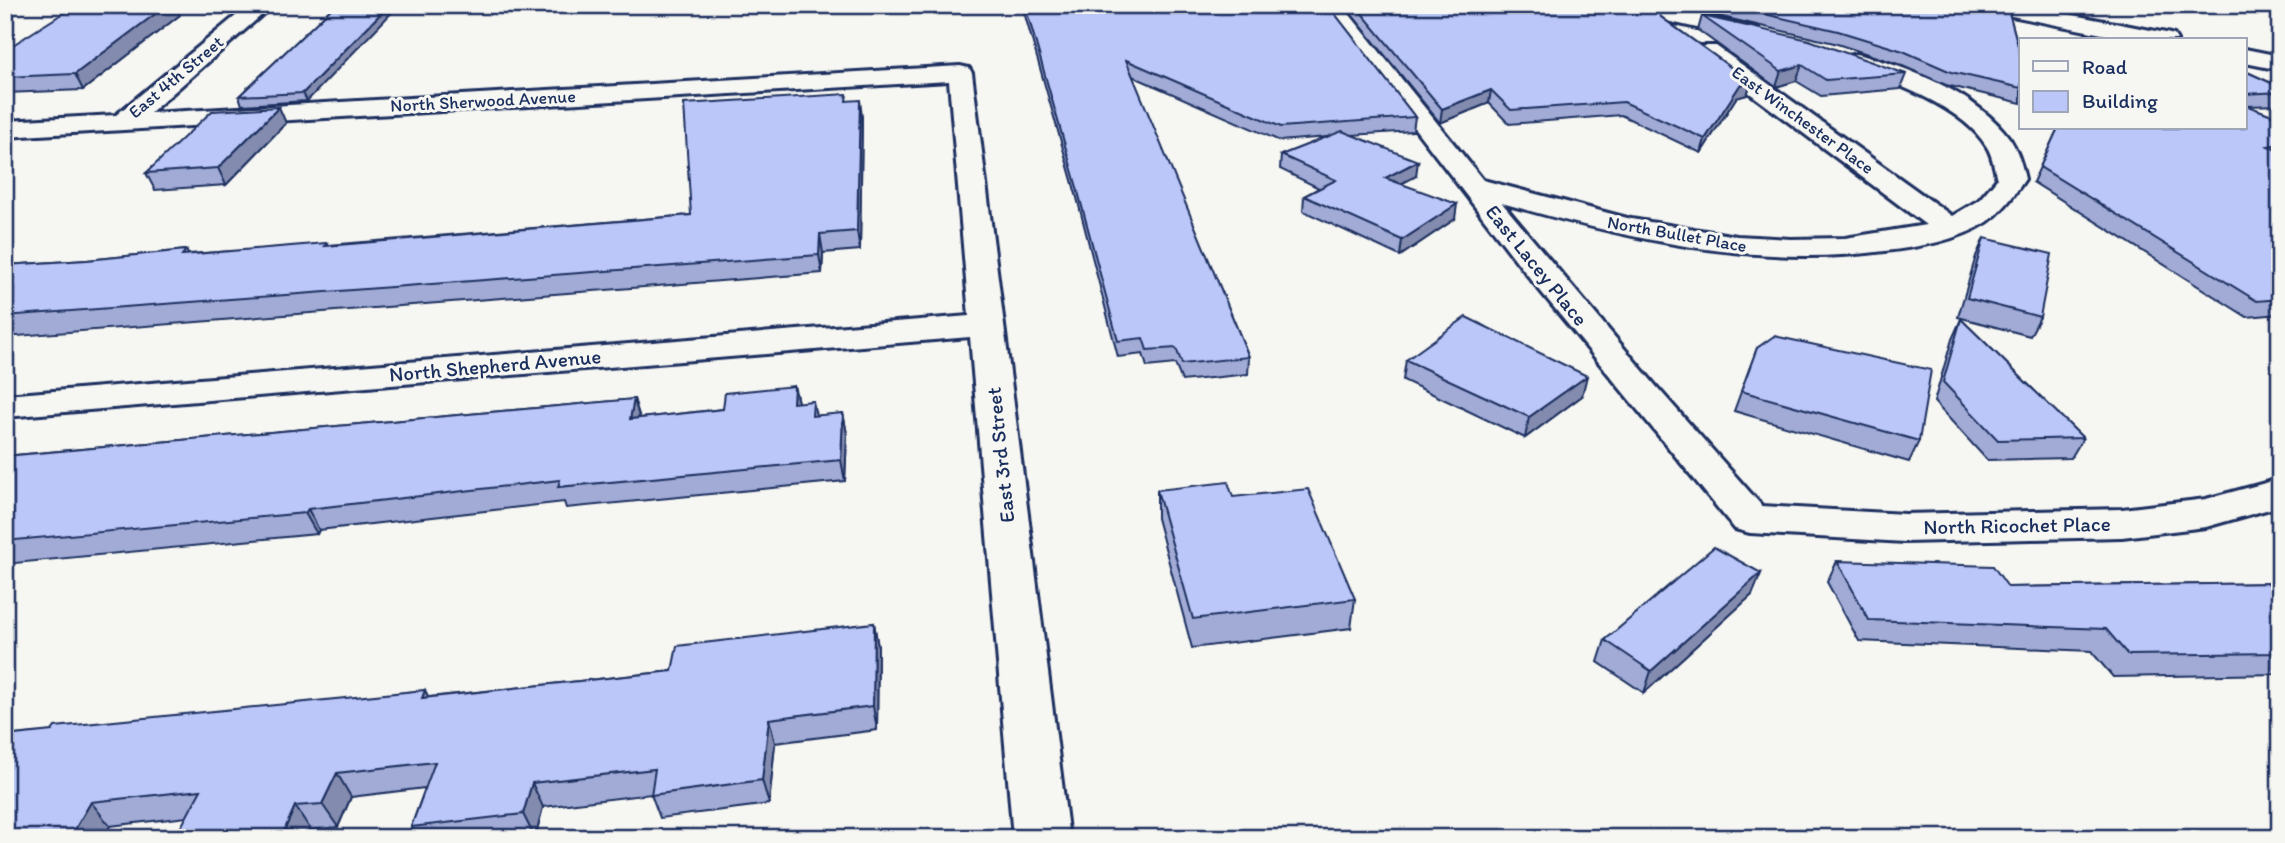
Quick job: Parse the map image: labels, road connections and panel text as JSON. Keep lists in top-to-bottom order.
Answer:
{
  "streets": {
    "street": [
      "East 4th Street",
      "North Sherwood Avenue",
      "East Winchester Place",
      "North Bullet Place",
      "East Lacey Place",
      "North Shepherd Avenue",
      "East 3rd Street",
      "North Ricochet Place"
    ]
  },
  "crossings": [
    ["East 4th Street", "North Sherwood Avenue"],
    ["North Sherwood Avenue", "East 3rd Street"],
    ["East Winchester Place", "North Bullet Place"],
    ["North Bullet Place", "East Lacey Place"],
    ["East Lacey Place", "North Ricochet Place"],
    ["North Shepherd Avenue", "East 3rd Street"]
  ],
  "legend": ["Road", "Building"]
}
